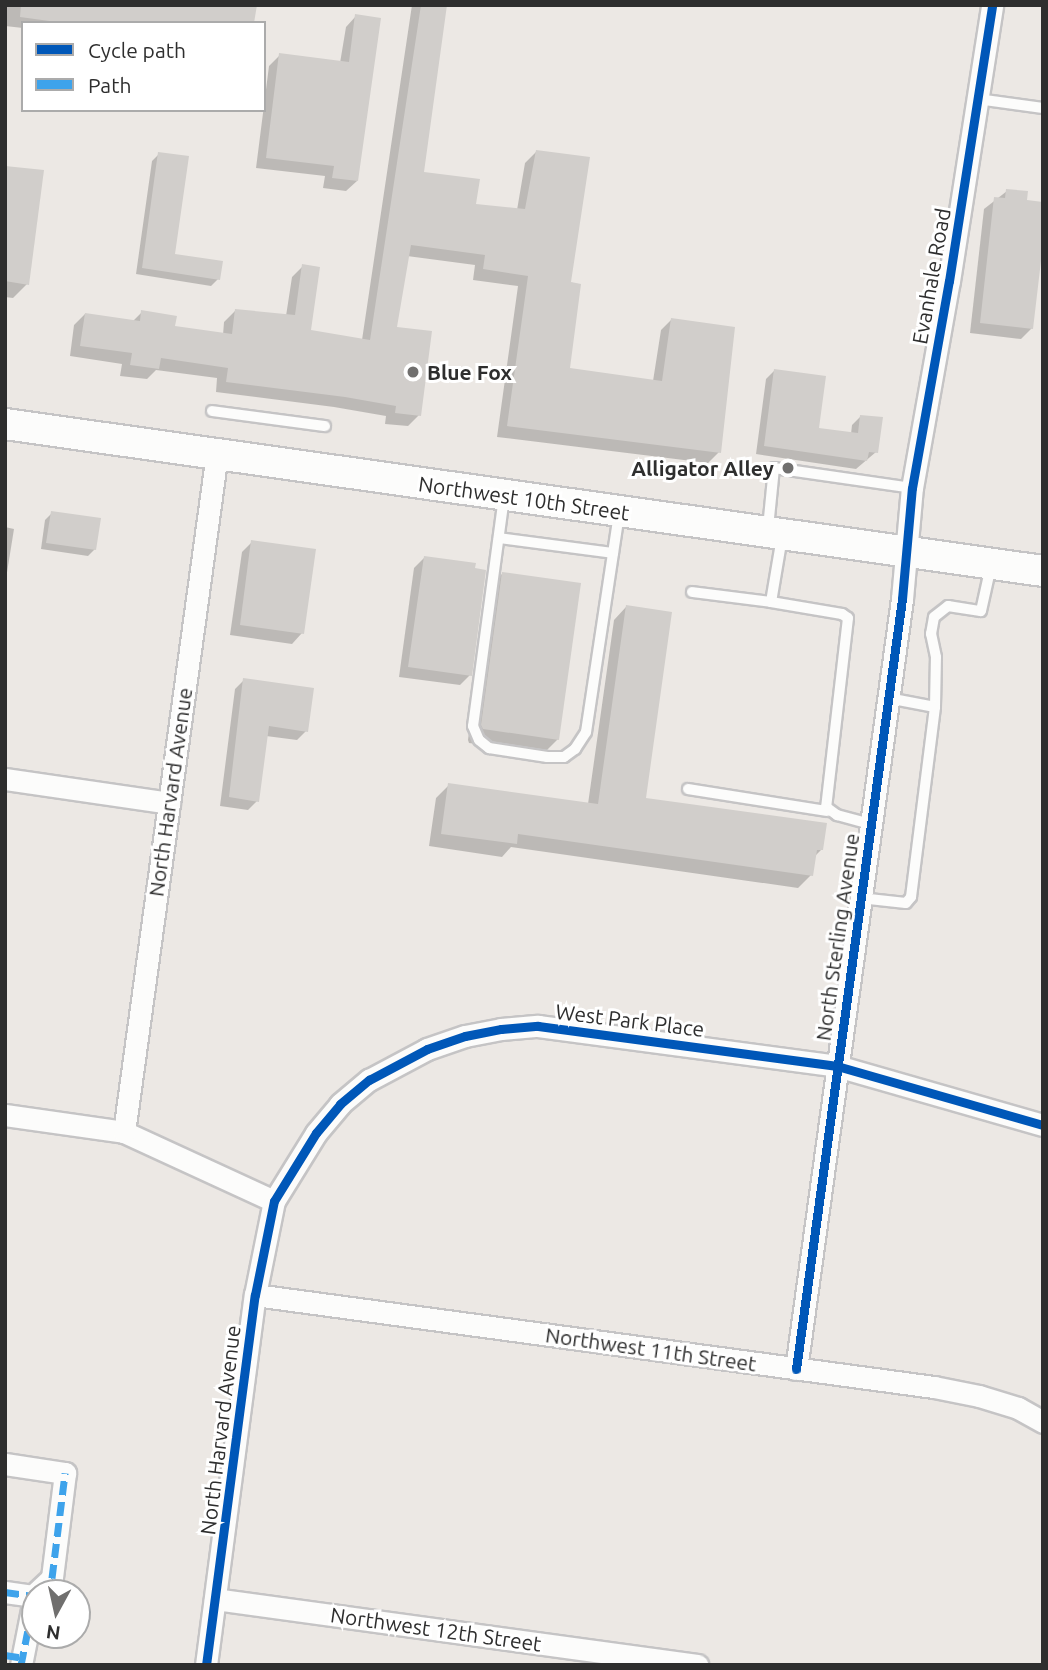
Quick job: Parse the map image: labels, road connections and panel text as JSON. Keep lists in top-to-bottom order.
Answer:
{
  "streets": {
    "main road": ["Northwest 10th Street"],
    "street": [
      "Evanhale Road",
      "North Harvard Avenue",
      "North Sterling Avenue",
      "West Park Place",
      "Northwest 11th Street",
      "Northwest 12th Street"
    ]
  },
  "crossings": [
    ["Evanhale Road", "Northwest 10th Street"],
    ["Evanhale Road", "North Sterling Avenue"],
    ["Northwest 10th Street", "North Harvard Avenue"],
    ["Northwest 10th Street", "North Sterling Avenue"],
    ["North Harvard Avenue", "West Park Place"],
    ["North Harvard Avenue", "Northwest 11th Street"],
    ["North Harvard Avenue", "Northwest 12th Street"],
    ["North Sterling Avenue", "West Park Place"],
    ["North Sterling Avenue", "Northwest 11th Street"]
  ],
  "places": ["Blue Fox", "Alligator Alley"],
  "legend": ["Cycle path", "Path"],
  "north": "bottom"
}
